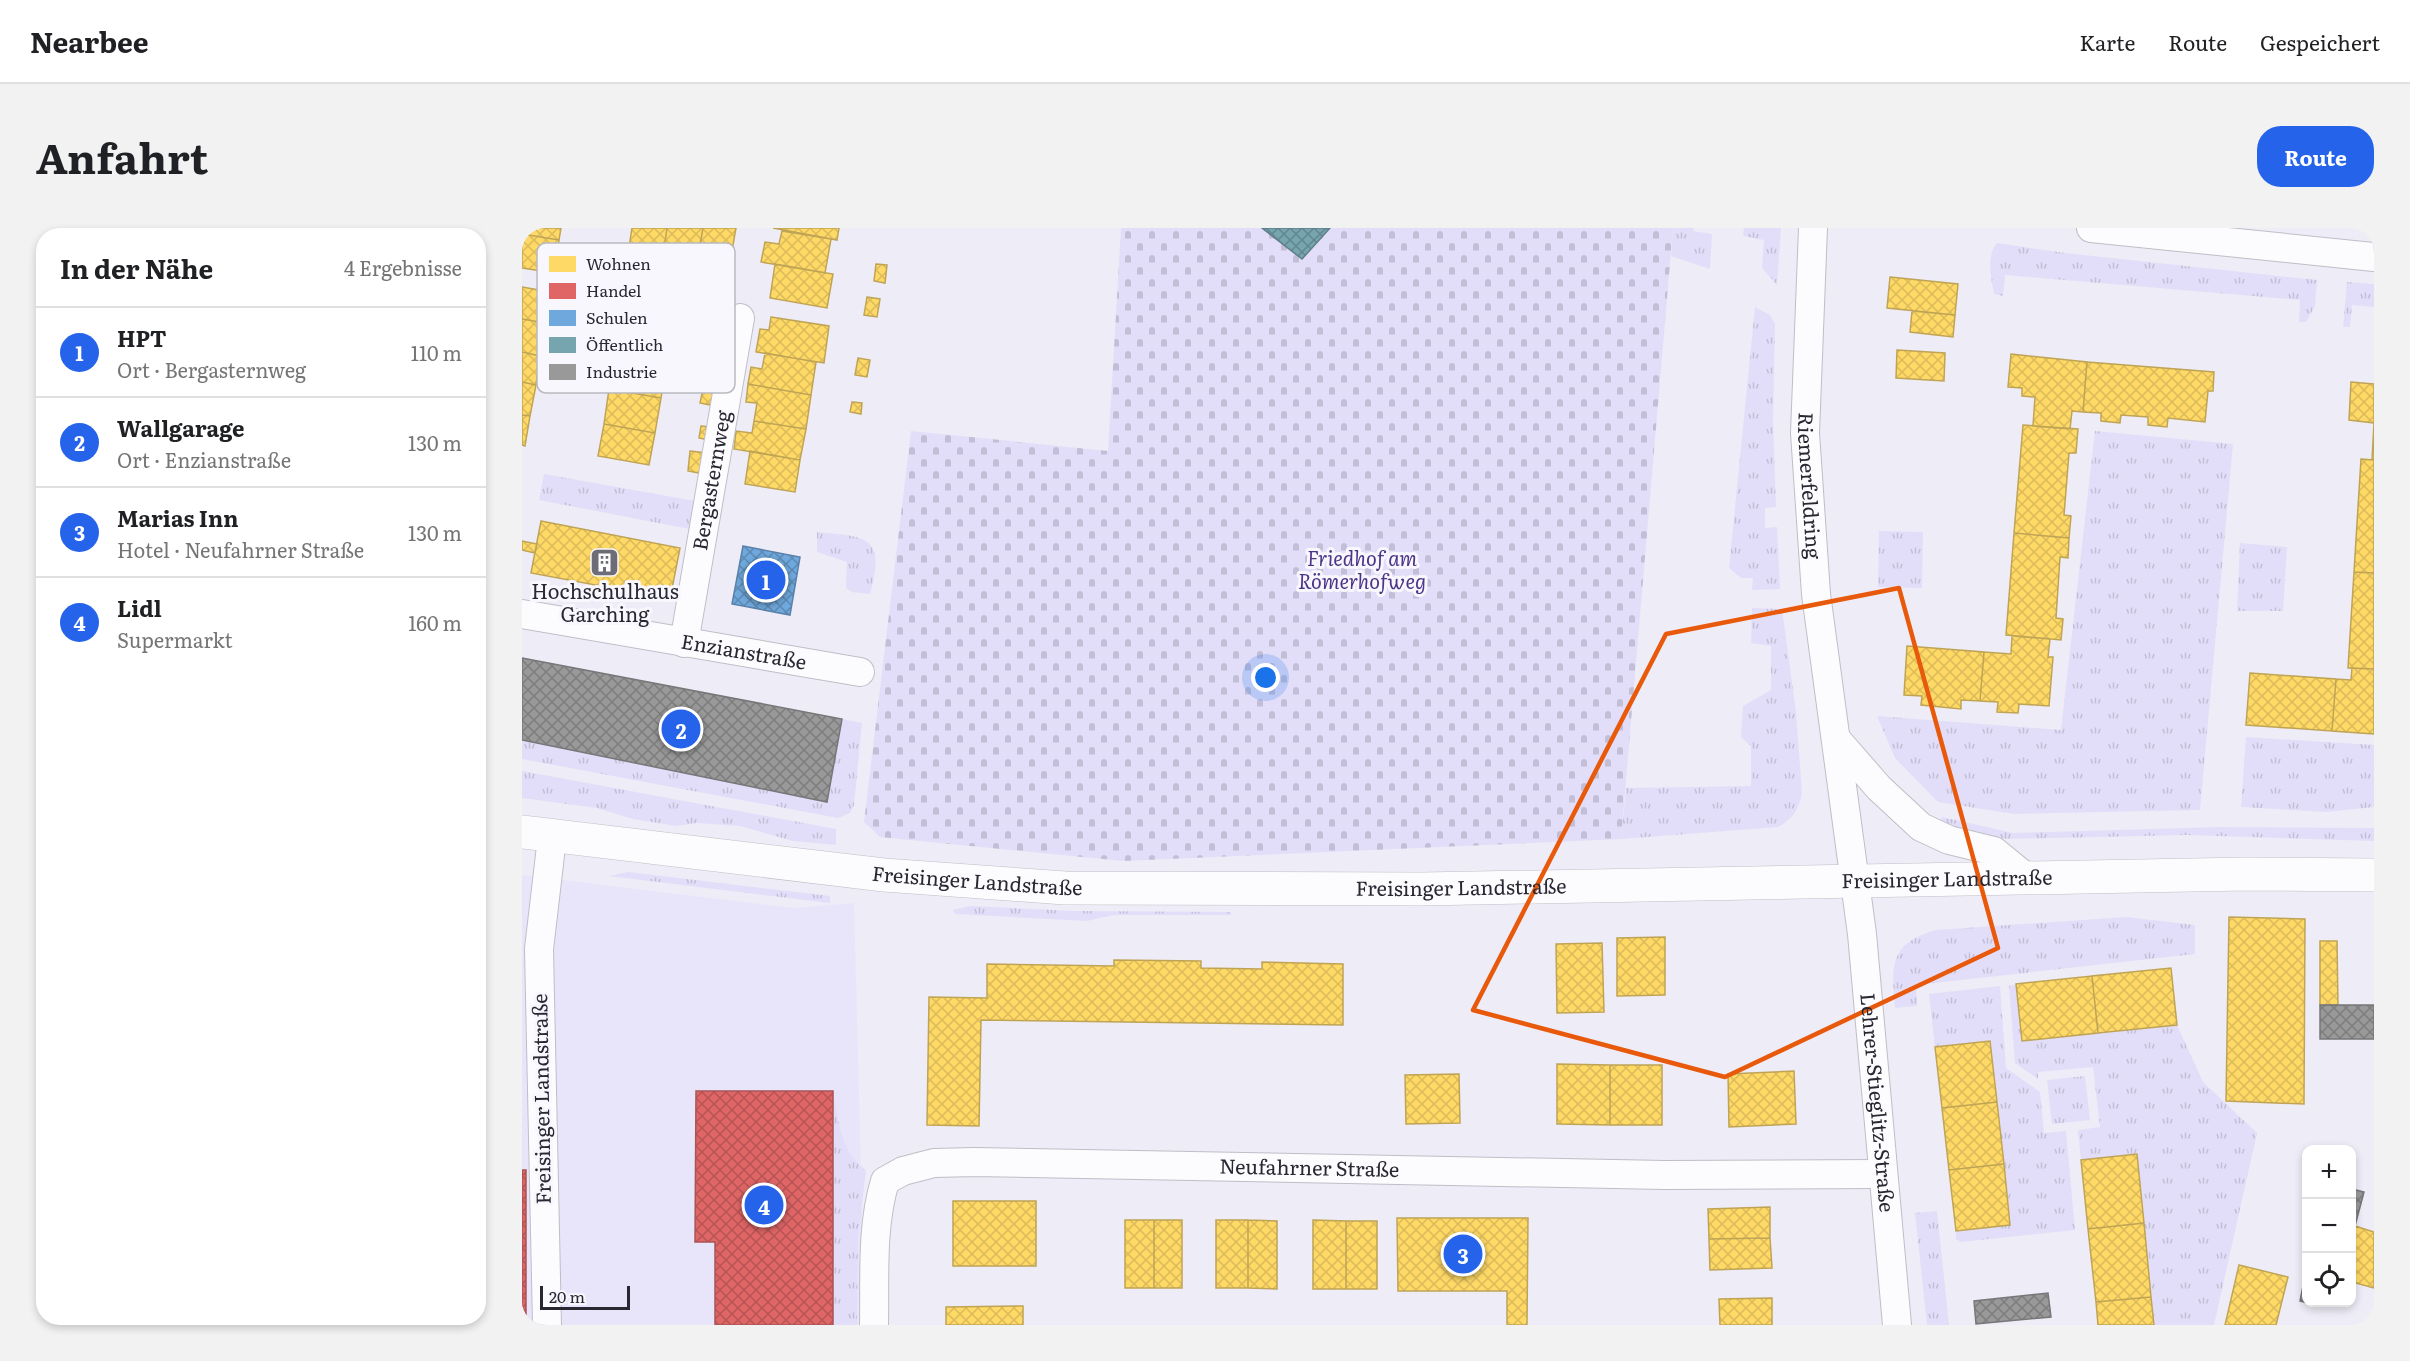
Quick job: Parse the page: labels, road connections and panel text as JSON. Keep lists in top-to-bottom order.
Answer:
{
  "streets": {
    "street": [
      "Bergasternweg",
      "Riemerfeldring",
      "Enzianstraße",
      "Freisinger Landstraße",
      "Lehrer-Stieglitz-Straße",
      "Neufahrner Straße"
    ]
  },
  "crossings": [
    ["Bergasternweg", "Enzianstraße"],
    ["Riemerfeldring", "Freisinger Landstraße"],
    ["Riemerfeldring", "Lehrer-Stieglitz-Straße"],
    ["Freisinger Landstraße", "Lehrer-Stieglitz-Straße"],
    ["Lehrer-Stieglitz-Straße", "Neufahrner Straße"]
  ],
  "parks": ["Friedhof am Römerhofweg"],
  "places": {
    "building": ["Hochschulhaus Garching"]
  },
  "legend": [
    "Wohnen",
    "Handel",
    "Schulen",
    "Öffentlich",
    "Industrie"
  ],
  "scale_bar": "20 m",
  "page": {
    "header": "Nearbee",
    "nav": ["Karte", "Route", "Gespeichert"],
    "title": "Anfahrt",
    "buttons": "Route",
    "heading": ["In der Nähe", "4 Ergebnisse"],
    "list": [
      {
        "mark": "1",
        "name": "HPT",
        "note": "Ort · Bergasternweg",
        "value": "110 m"
      },
      {
        "mark": "2",
        "name": "Wallgarage",
        "note": "Ort · Enzianstraße",
        "value": "130 m"
      },
      {
        "mark": "3",
        "name": "Marias Inn",
        "note": "Hotel · Neufahrner Straße",
        "value": "130 m"
      },
      {
        "mark": "4",
        "name": "Lidl",
        "note": "Supermarkt",
        "value": "160 m"
      }
    ],
    "pins": [
      "1",
      "2",
      "4",
      "3"
    ],
    "map_buttons": ["+", "−"],
    "scale": "20 m"
  }
}
